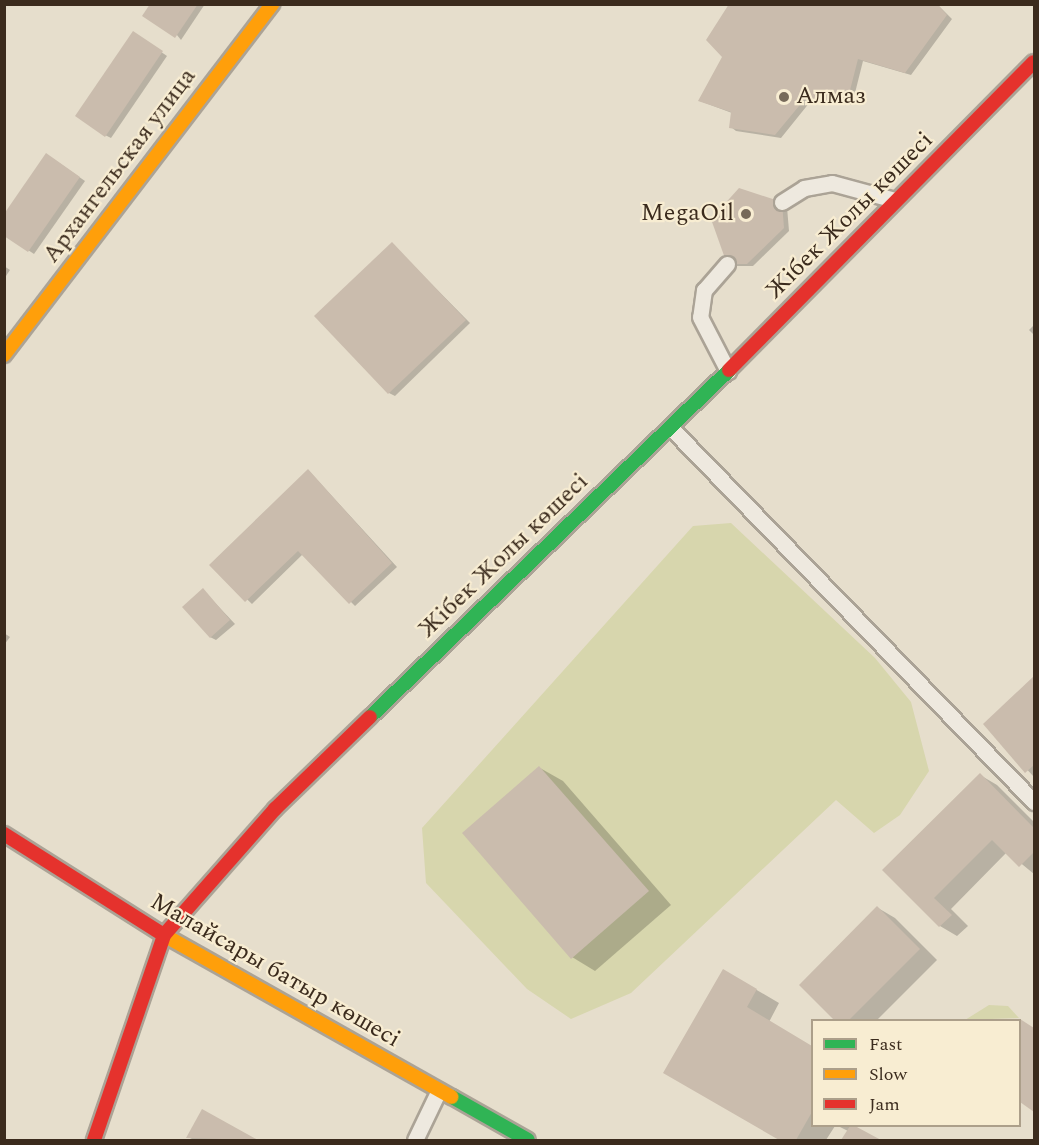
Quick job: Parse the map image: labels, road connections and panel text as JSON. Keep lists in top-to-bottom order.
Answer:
{
  "streets": {
    "main road": ["Архангельская улица", "Жібек Жолы көшесі", "Малайсары батыр көшесі"]
  },
  "crossings": [
    ["Жібек Жолы көшесі", "Малайсары батыр көшесі"]
  ],
  "places": ["Алмаз", "MegaOil"],
  "legend": ["Fast", "Slow", "Jam"]
}
